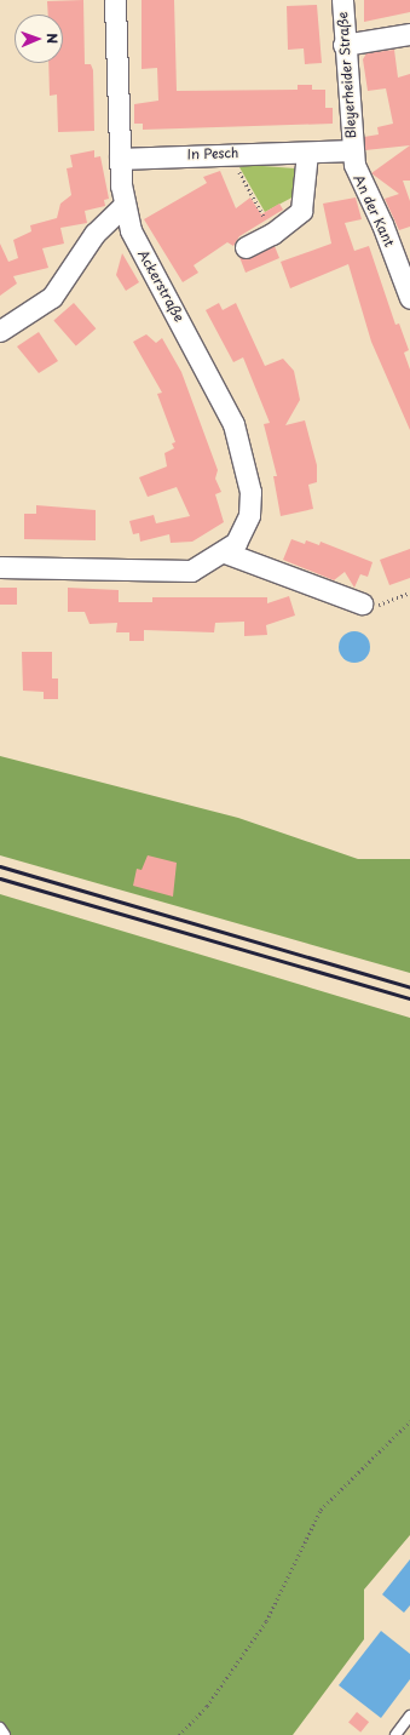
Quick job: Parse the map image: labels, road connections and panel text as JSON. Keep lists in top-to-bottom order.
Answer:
{
  "streets": {
    "street": [
      "Bleyerheider Straße",
      "In Pesch",
      "An der Kant",
      "Ackerstraße"
    ]
  },
  "crossings": [
    ["Bleyerheider Straße", "In Pesch"],
    ["Bleyerheider Straße", "An der Kant"],
    ["In Pesch", "An der Kant"],
    ["In Pesch", "Ackerstraße"]
  ],
  "north": "right"
}
